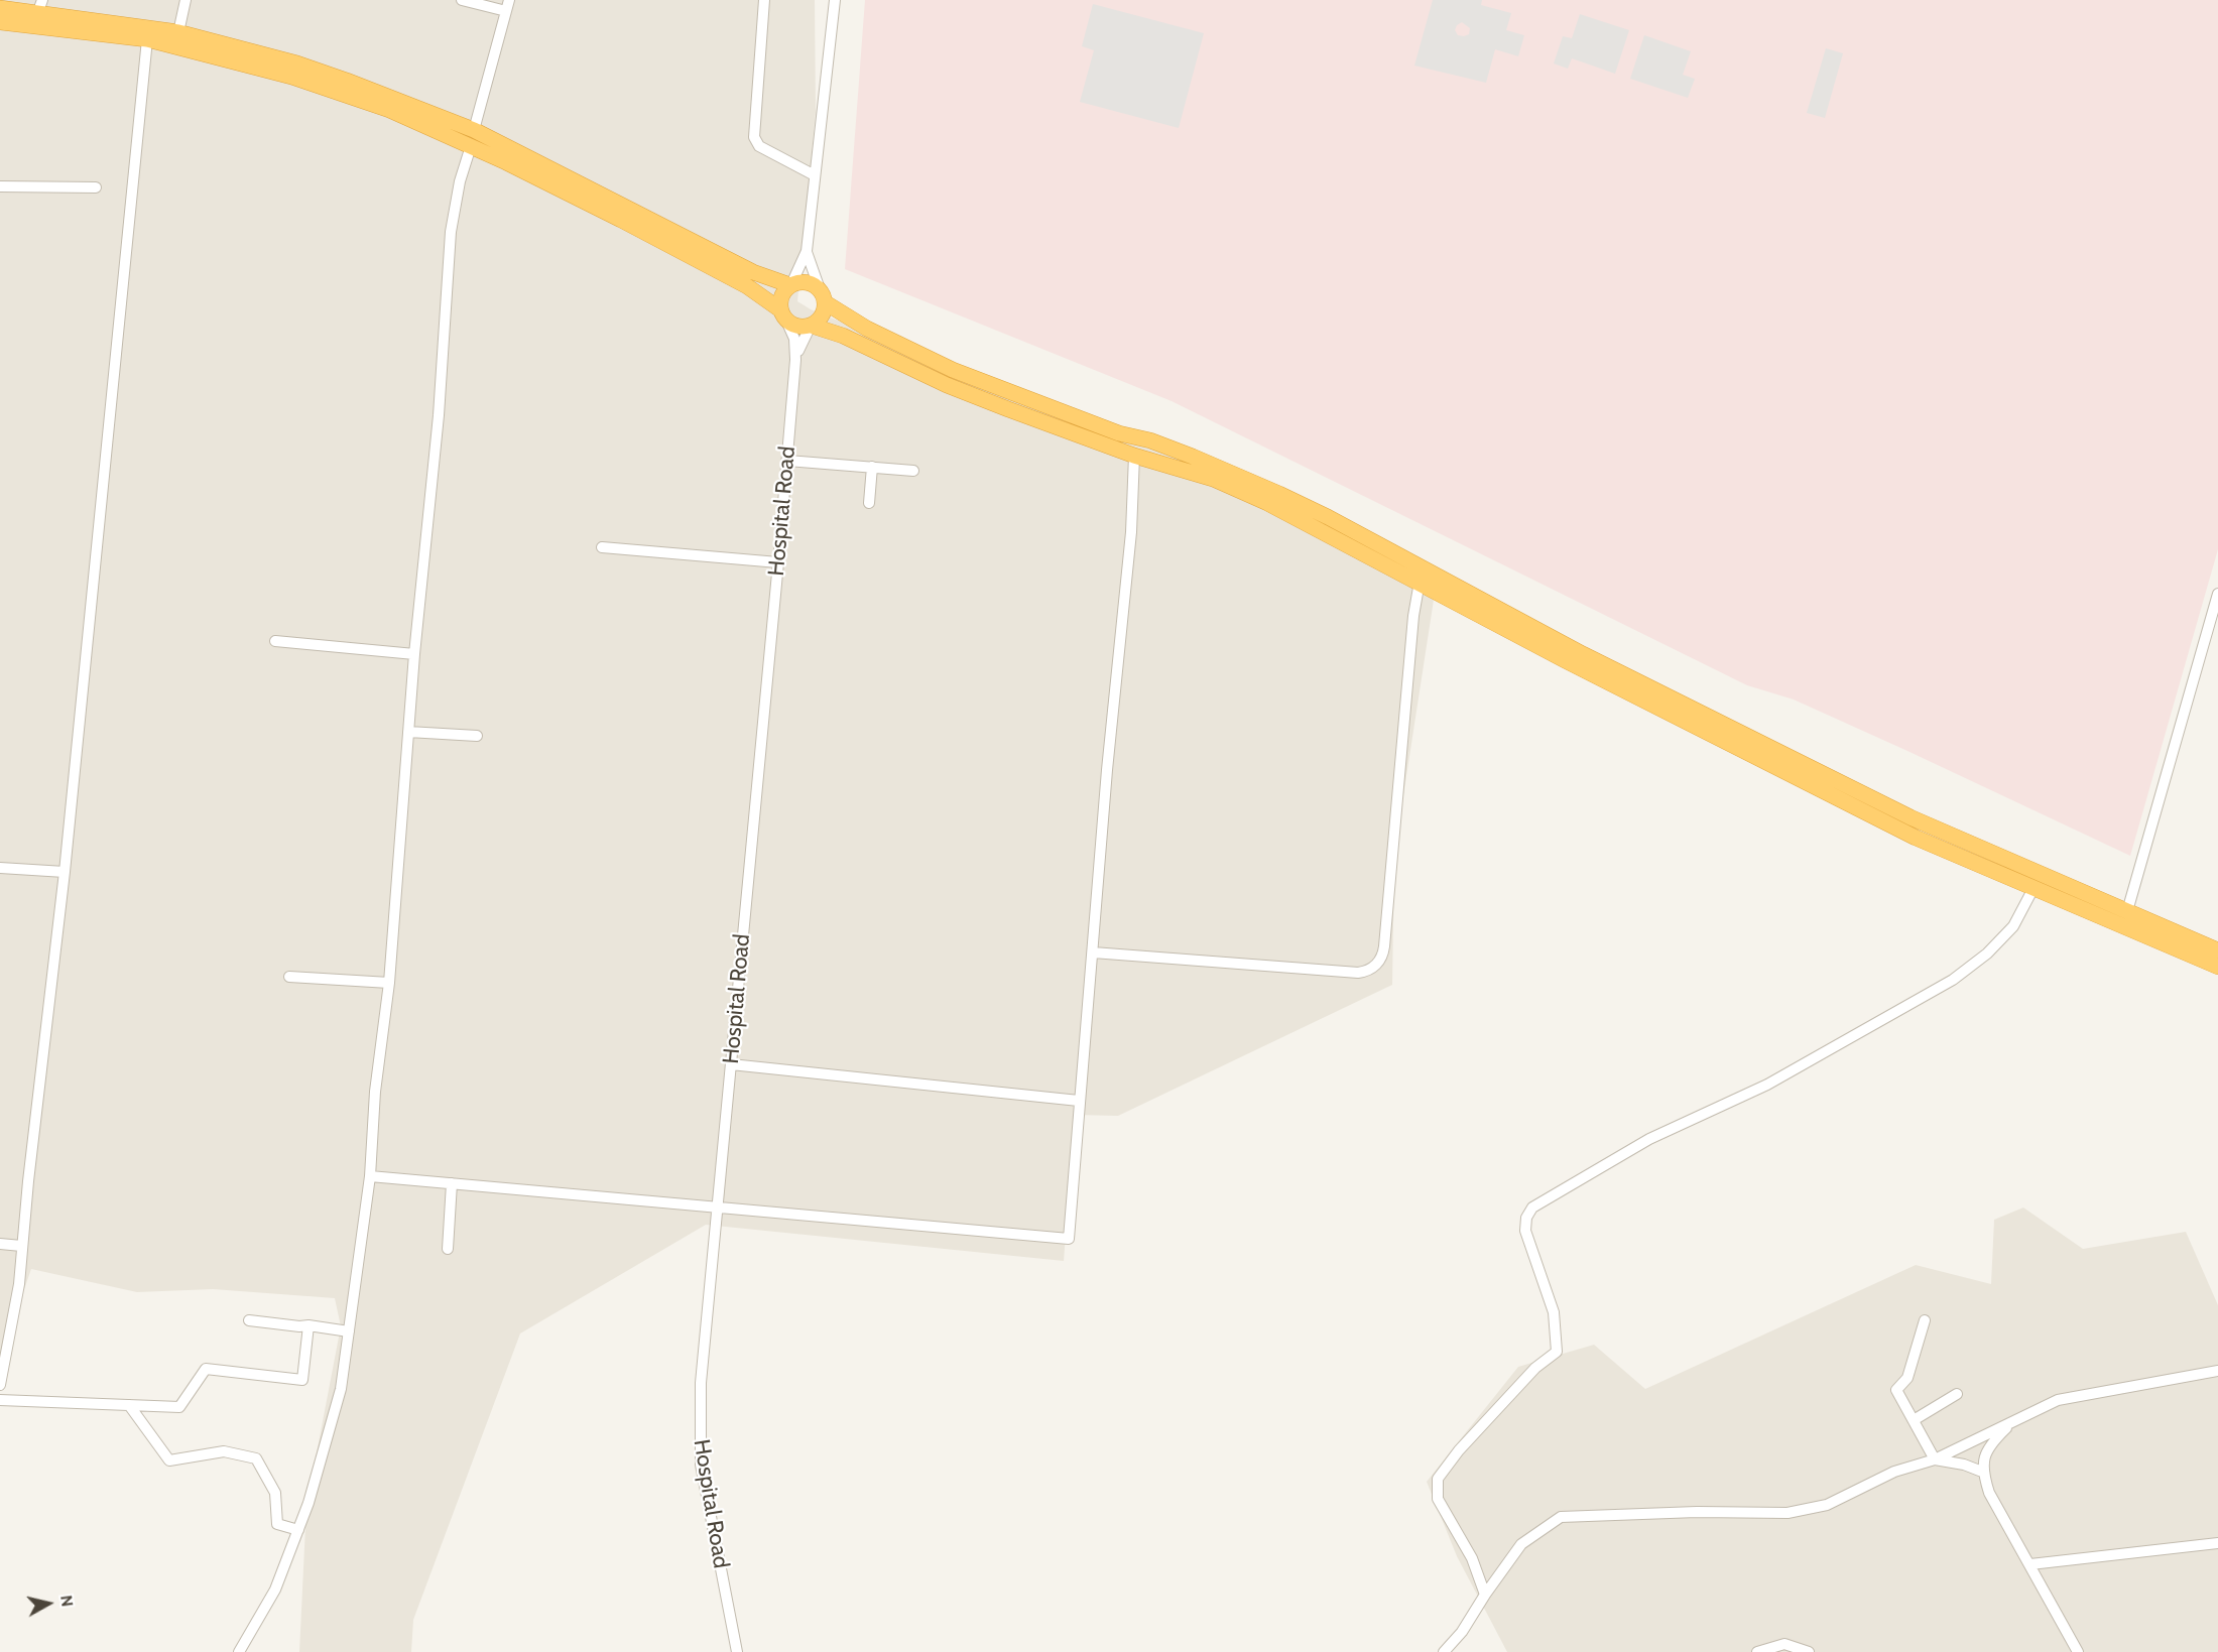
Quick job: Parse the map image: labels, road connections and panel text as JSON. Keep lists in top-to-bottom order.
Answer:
{
  "streets": {
    "street": ["Hospital Road"]
  },
  "north": "right"
}
